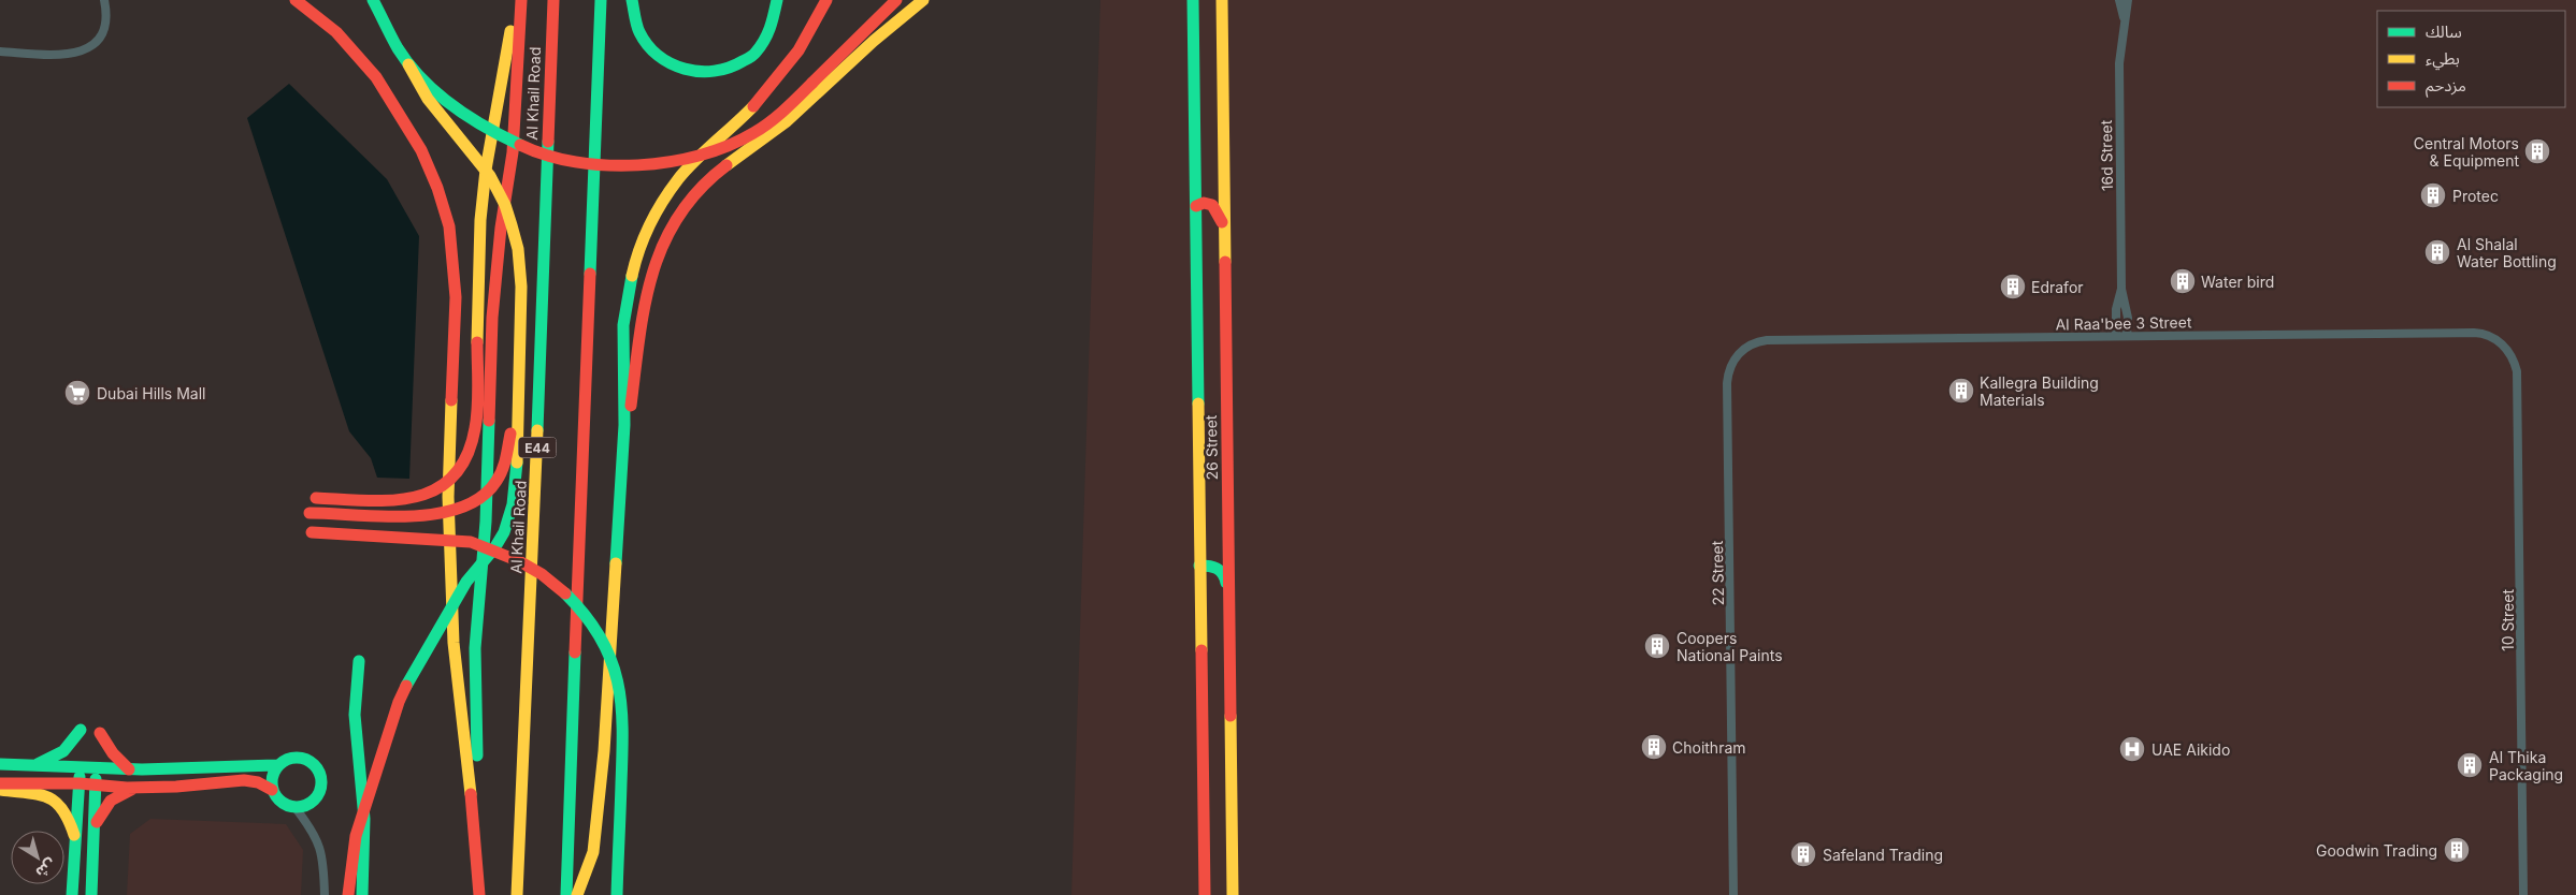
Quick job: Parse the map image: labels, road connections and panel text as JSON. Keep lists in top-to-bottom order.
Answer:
{
  "streets": {
    "main road": ["Al Khail Road", "E44", "26 Street"],
    "street": [
      "16d Street",
      "Al Raa'bee 3 Street",
      "22 Street",
      "10 Street"
    ]
  },
  "crossings": [
    ["16d Street", "Al Raa'bee 3 Street"],
    ["Al Raa'bee 3 Street", "22 Street"],
    ["Al Raa'bee 3 Street", "10 Street"]
  ],
  "places": {
    "building": [
      "Central Motors & Equipment",
      "Protec",
      "Al Shalal Water Bottling",
      "Water bird",
      "Edrafor",
      "Kallegra Building Materials",
      "Coopers National Paints",
      "Choithram",
      "Al Thika Packaging",
      "Goodwin Trading",
      "Safeland Trading"
    ],
    "supermarket": ["Dubai Hills Mall"],
    "hospital": ["UAE Aikido"]
  },
  "legend": ["سالك", "بطيء", "مزدحم"],
  "north": "bottom right"
}
